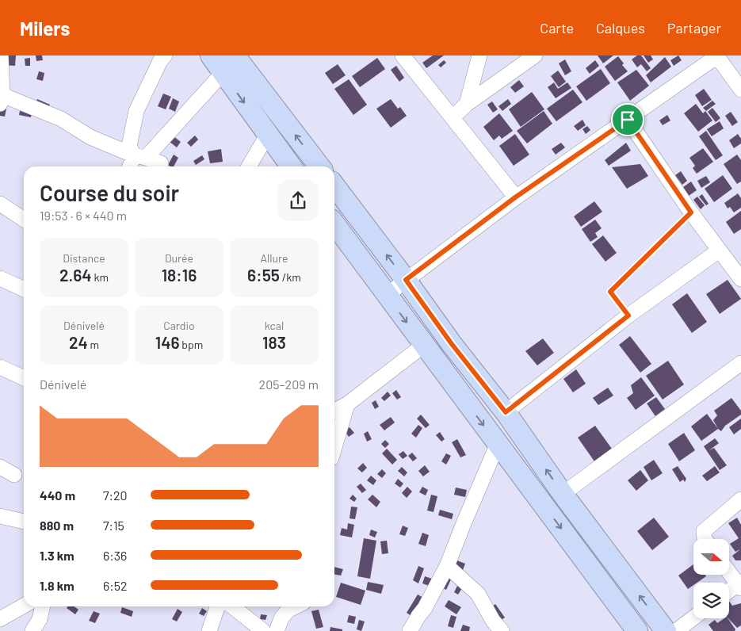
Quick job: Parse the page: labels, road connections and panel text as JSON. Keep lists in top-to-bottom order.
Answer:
{
  "north": "right",
  "page": {
    "header": "Milers",
    "nav": ["Carte", "Calques", "Partager"],
    "heading": ["Course du soir", "19:53 · 6 × 440 m"],
    "stats": [
      ["Distance", "2.64 km"],
      ["Durée", "18:16"],
      ["Allure", "6:55 /km"],
      ["Dénivelé", "24 m"],
      ["Cardio", "146 bpm"],
      ["kcal", "183"]
    ],
    "chart": ["Dénivelé", "205–209 m"],
    "list": [
      {
        "name": "440 m",
        "note": "7:20"
      },
      {
        "name": "880 m",
        "note": "7:15"
      },
      {
        "name": "1.3 km",
        "note": "6:36"
      },
      {
        "name": "1.8 km",
        "note": "6:52"
      }
    ]
  }
}
